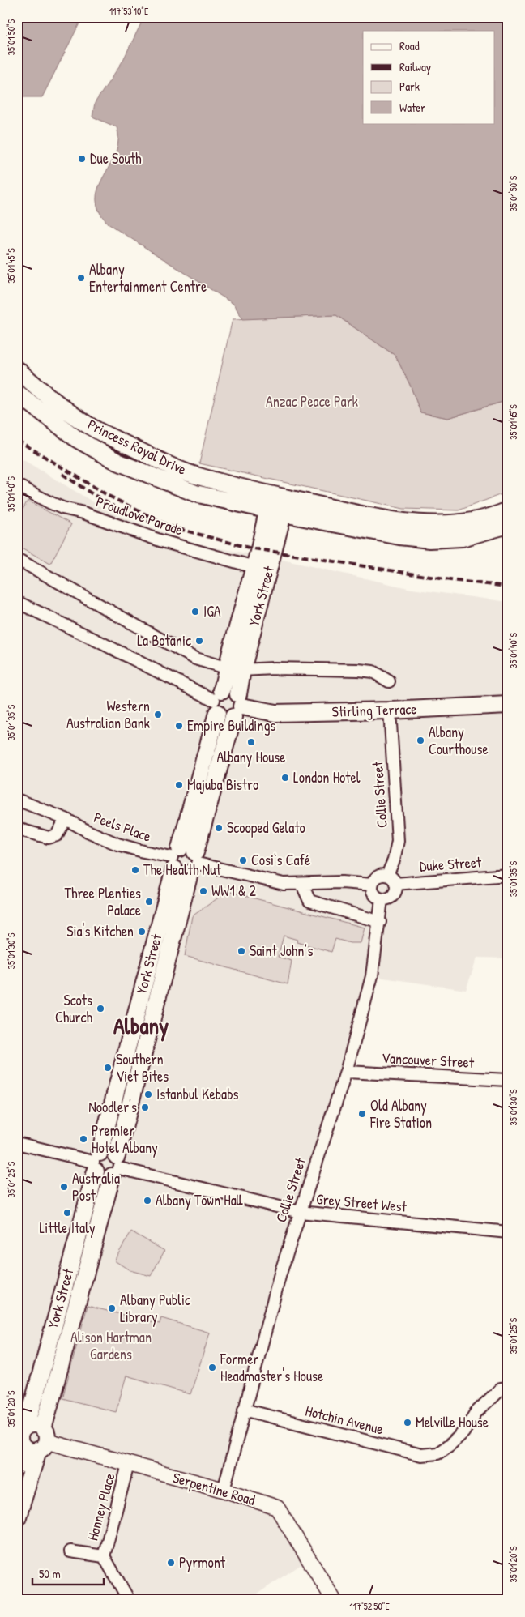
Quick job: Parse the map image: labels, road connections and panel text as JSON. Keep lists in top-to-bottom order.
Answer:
{
  "streets": {
    "main road": ["Princess Royal Drive", "York Street", "Stirling Terrace"],
    "street": [
      "Proudlove Parade",
      "Collie Street",
      "Peels Place",
      "Duke Street",
      "Vancouver Street",
      "Grey Street West",
      "Hotchin Avenue",
      "Serpentine Road",
      "Hanney Place"
    ]
  },
  "crossings": [
    ["Princess Royal Drive", "York Street"],
    ["Proudlove Parade", "York Street"],
    ["York Street", "Stirling Terrace"],
    ["York Street", "Peels Place"],
    ["York Street", "Grey Street West"],
    ["York Street", "Serpentine Road"],
    ["Stirling Terrace", "Collie Street"],
    ["Collie Street", "Peels Place"],
    ["Collie Street", "Duke Street"],
    ["Collie Street", "Vancouver Street"],
    ["Collie Street", "Grey Street West"],
    ["Collie Street", "Hotchin Avenue"],
    ["Collie Street", "Serpentine Road"],
    ["Peels Place", "Duke Street"],
    ["Serpentine Road", "Hanney Place"]
  ],
  "districts": ["Albany"],
  "parks": ["Anzac Peace Park", "Alison Hartman Gardens"],
  "places": [
    "Due South",
    "Albany Entertainment Centre",
    "IGA",
    "La Botanic",
    "Western Australian Bank",
    "Empire Buildings",
    "Albany Courthouse",
    "Albany House",
    "London Hotel",
    "Majuba Bistro",
    "Scooped Gelato",
    "Cosi‘s Café",
    "The Health Nut",
    "WW1 & 2",
    "Three Plenties Palace",
    "Sia's Kitchen",
    "Saint John’s",
    "Scots Church",
    "Southern Viet Bites",
    "Istanbul Kebabs",
    "Noodler's",
    "Old Albany Fire Station",
    "Premier Hotel Albany",
    "Australia Post",
    "Albany Town Hall",
    "Little Italy",
    "Albany Public Library",
    "Former Headmaster's House",
    "Melville House",
    "Pyrmont"
  ],
  "legend": [
    "Road",
    "Railway",
    "Park",
    "Water"
  ],
  "scale_bar": "50 m",
  "coordinates": [
    "117°53'10\"E",
    "35°01'50\"S",
    "35°01'45\"S",
    "35°01'40\"S",
    "35°01'35\"S",
    "35°01'30\"S",
    "35°01'25\"S",
    "35°01'20\"S",
    "117°52'50\"E"
  ]
}
